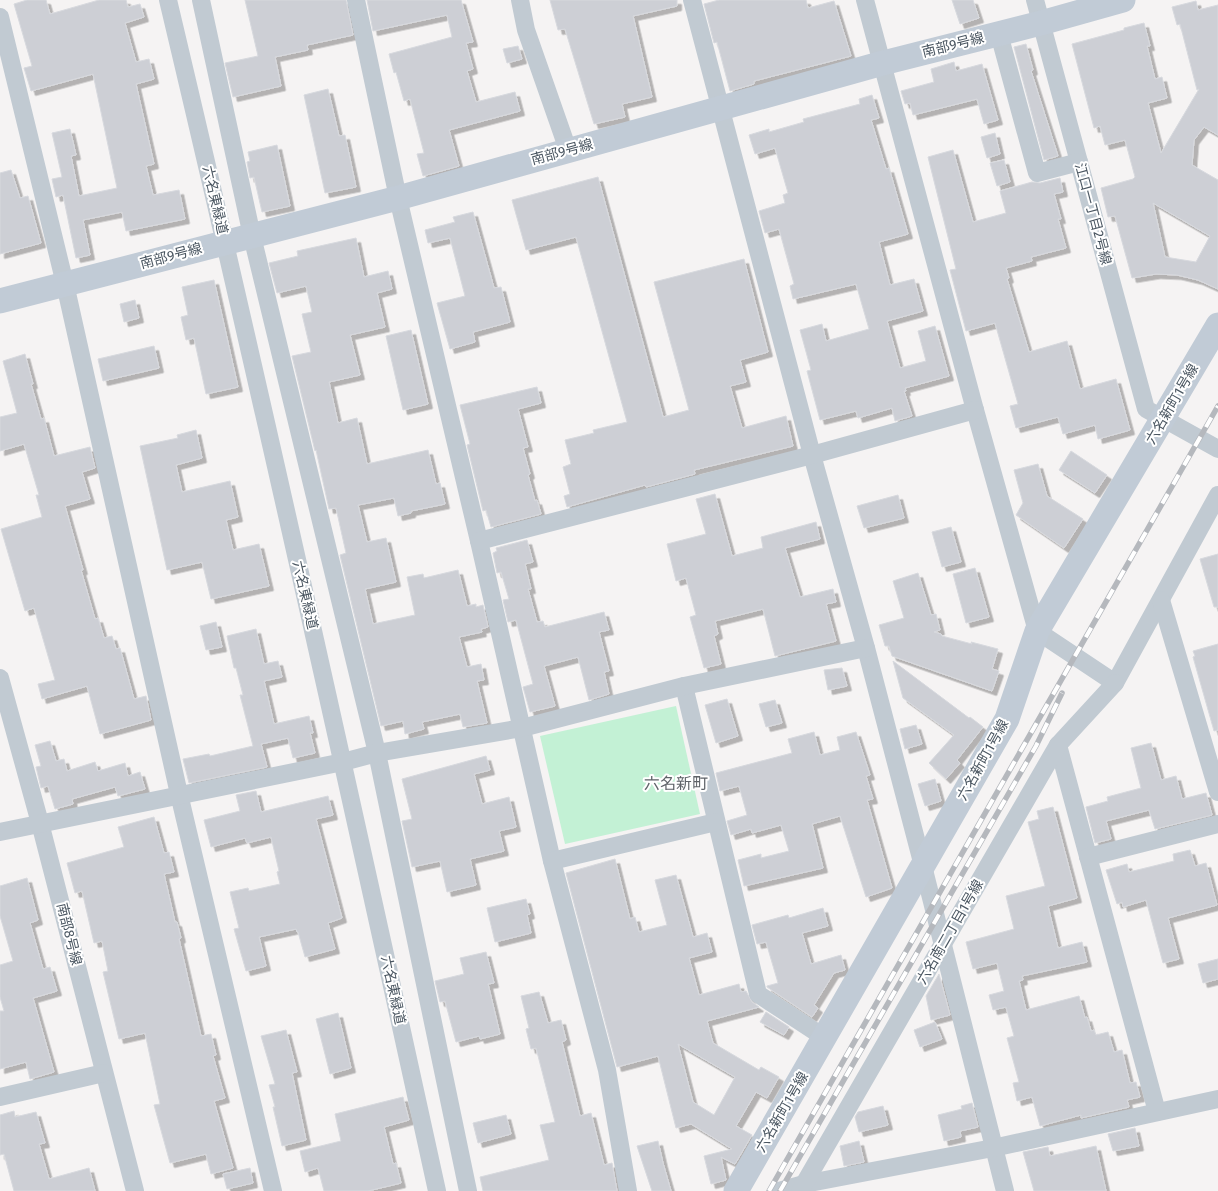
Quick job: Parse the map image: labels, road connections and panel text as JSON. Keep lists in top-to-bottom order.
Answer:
{
  "streets": {
    "street": [
      "南部9号線",
      "六名東緑道",
      "江口一丁目2号線",
      "六名新町1号線",
      "六名南二丁目1号線",
      "南部8号線"
    ]
  },
  "crossings": [
    ["南部9号線", "六名東緑道"],
    ["南部9号線", "江口一丁目2号線"],
    ["江口一丁目2号線", "六名新町1号線"]
  ],
  "districts": ["六名新町"]
}
